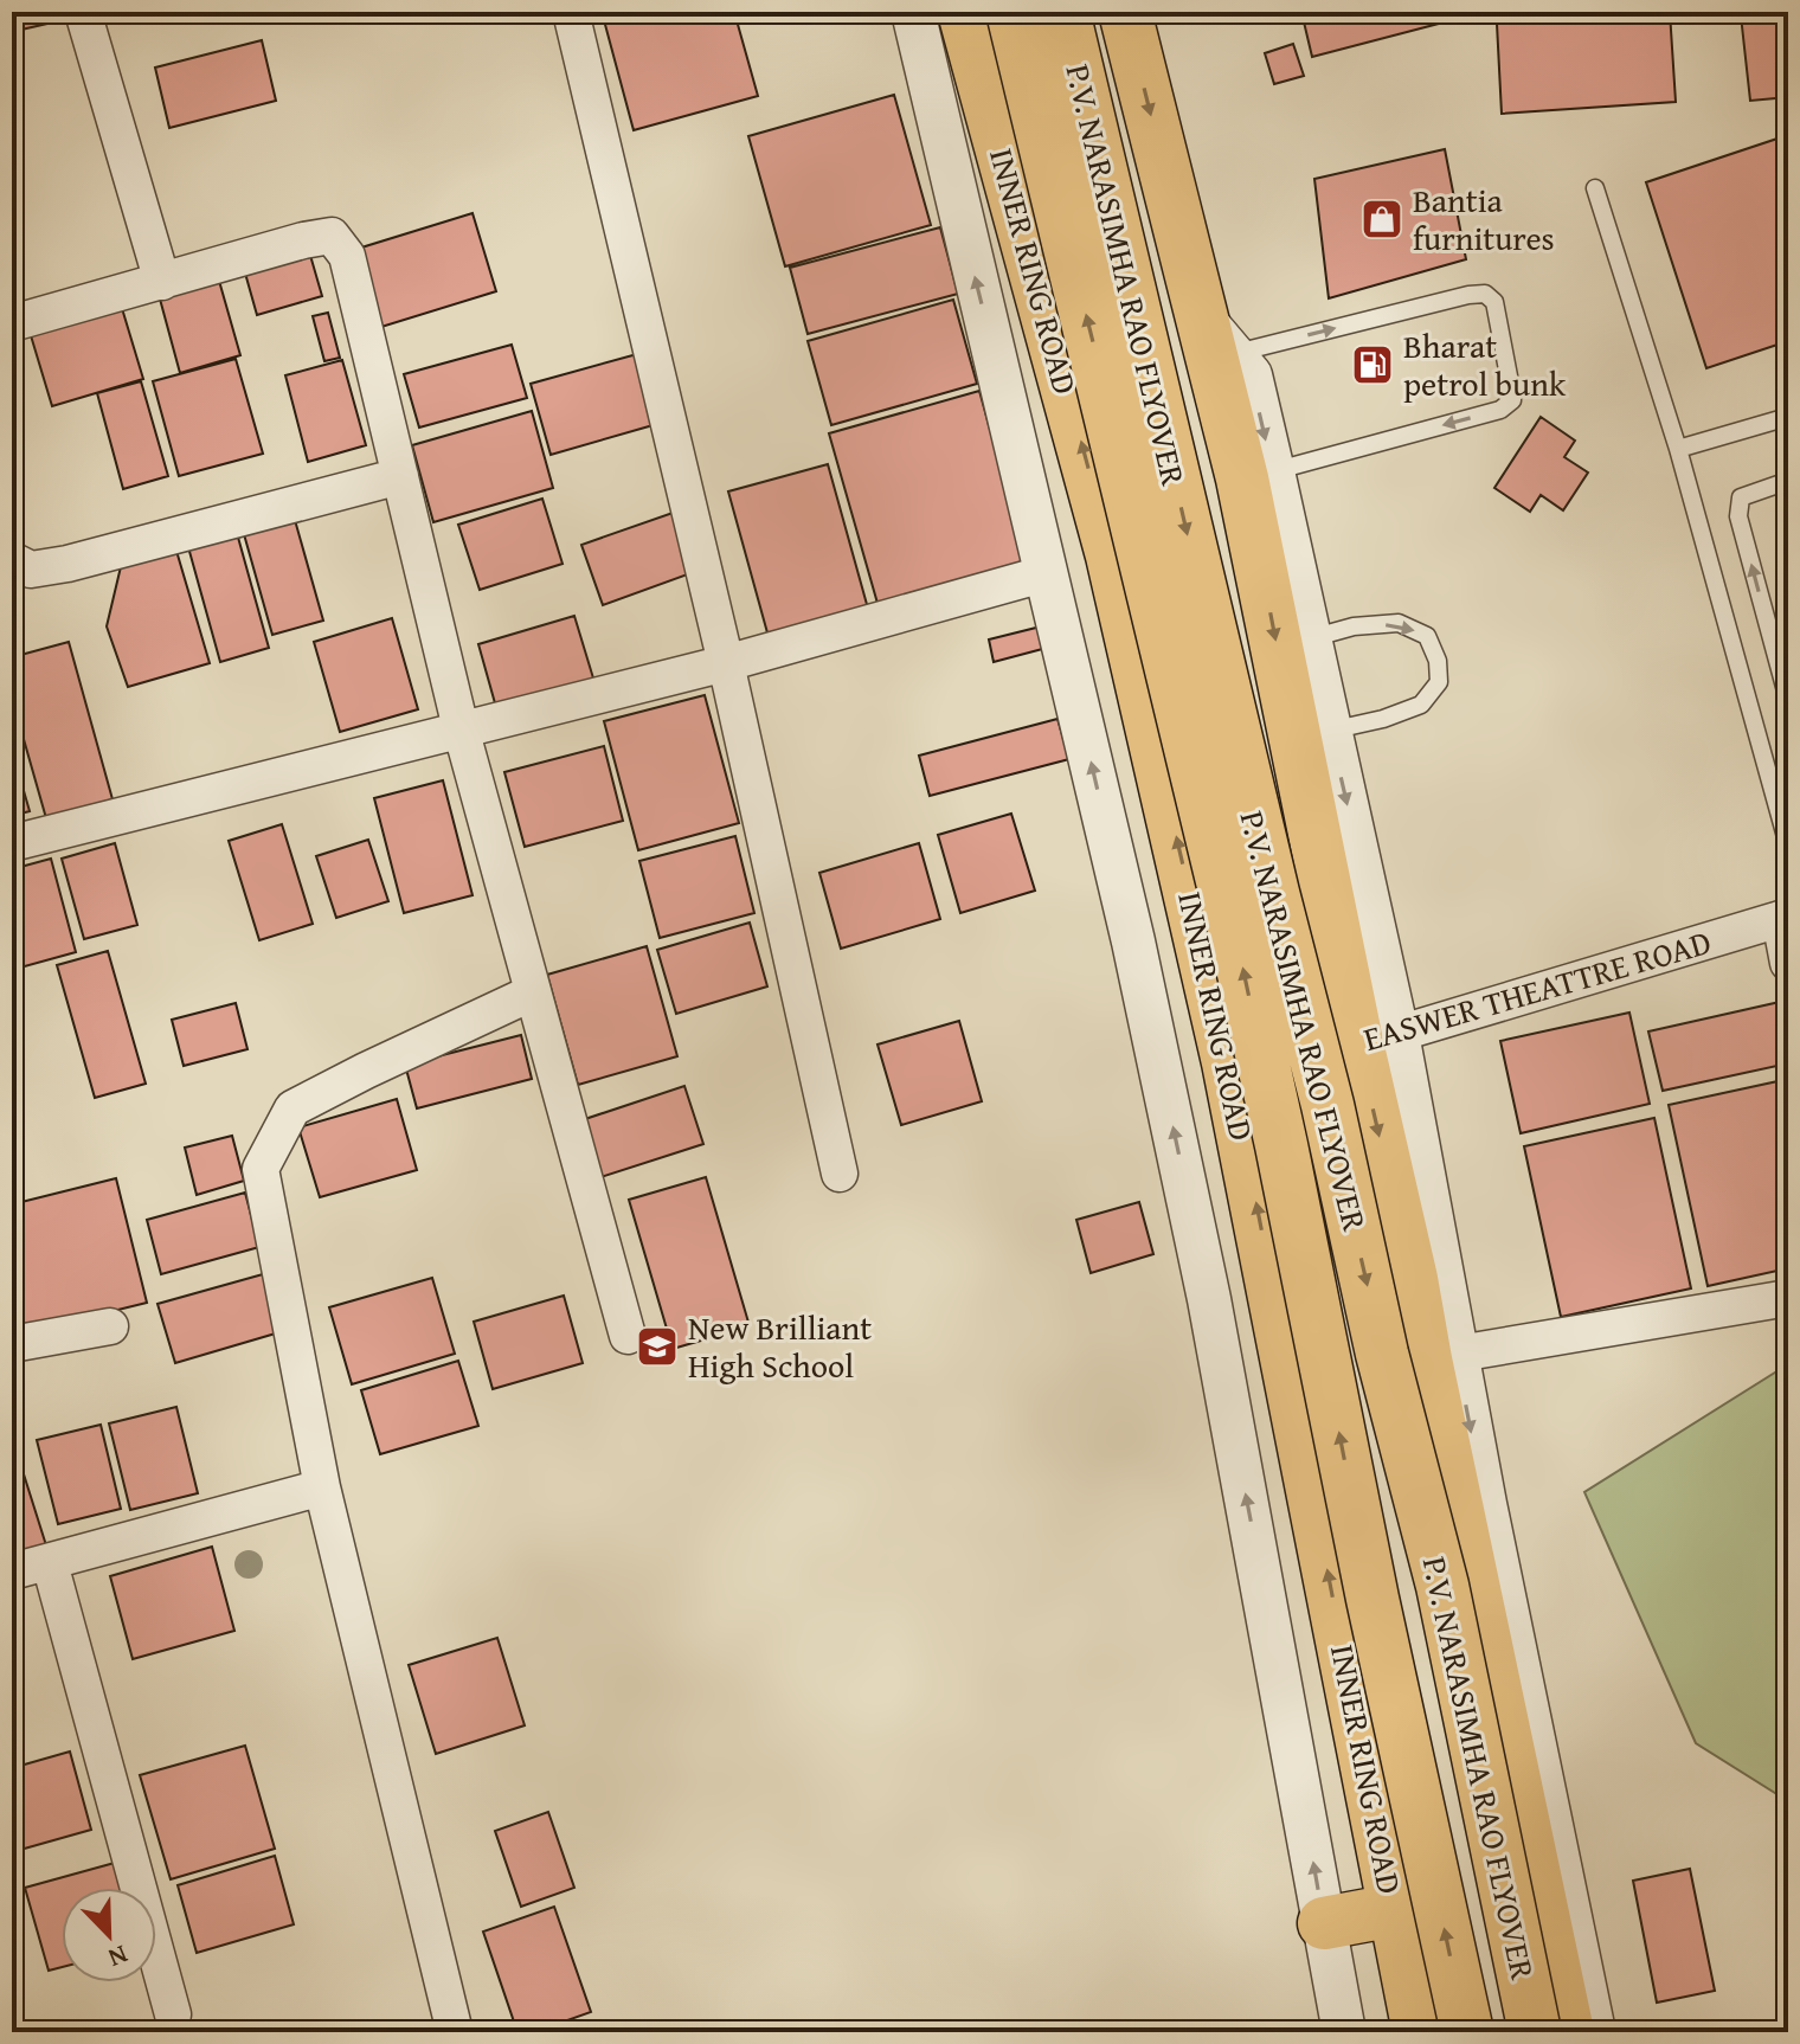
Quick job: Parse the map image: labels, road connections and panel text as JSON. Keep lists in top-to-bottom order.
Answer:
{
  "streets": {
    "main road": ["INNER RING ROAD", "P.V. NARASIMHA RAO FLYOVER"],
    "street": ["EASWER THEATTRE ROAD"]
  },
  "crossings": [
    ["INNER RING ROAD", "EASWER THEATTRE ROAD"]
  ],
  "places": {
    "shop": ["Bantia furnitures"],
    "fuel station": ["Bharat petrol bunk"],
    "school or university": ["New Brilliant High School"]
  },
  "north": "bottom right"
}
